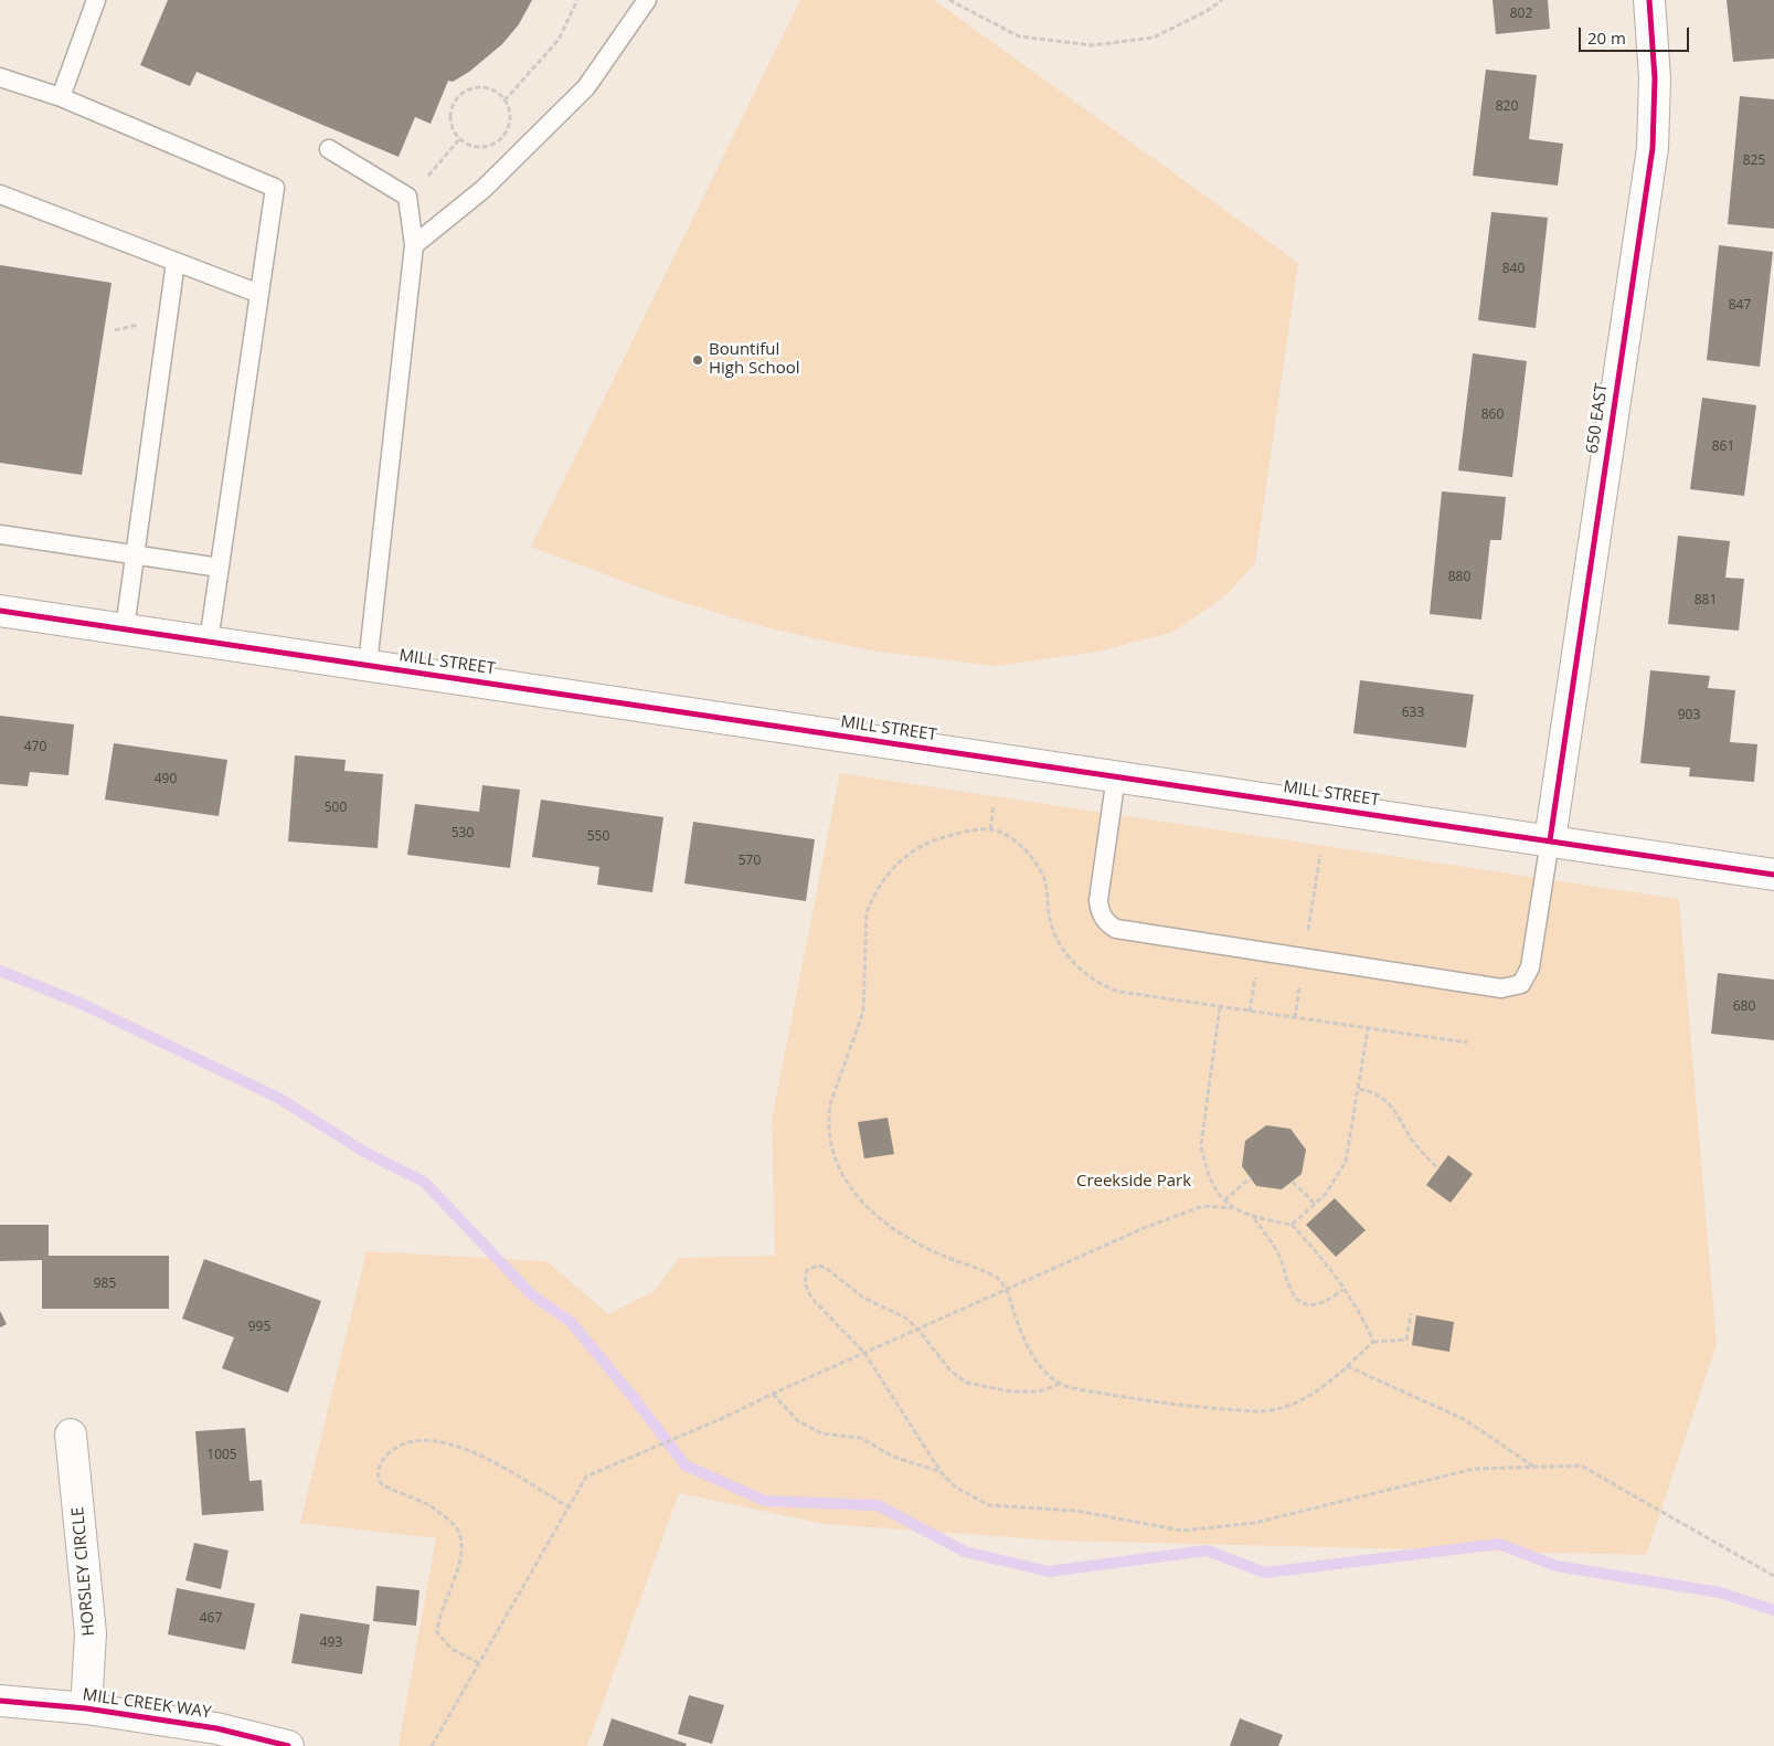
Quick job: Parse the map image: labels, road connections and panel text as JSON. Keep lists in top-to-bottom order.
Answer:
{
  "streets": {
    "street": [
      "650 EAST",
      "MILL STREET",
      "HORSLEY CIRCLE",
      "MILL CREEK WAY"
    ]
  },
  "crossings": [
    ["650 EAST", "MILL STREET"],
    ["HORSLEY CIRCLE", "MILL CREEK WAY"]
  ],
  "parks": ["Creekside Park"],
  "places": ["Bountiful High School"],
  "house_numbers": [
    "802",
    "820",
    "825",
    "840",
    "847",
    "860",
    "861",
    "880",
    "881",
    "633",
    "903",
    "470",
    "490",
    "500",
    "530",
    "550",
    "570",
    "680",
    "985",
    "995",
    "1005",
    "467",
    "493"
  ],
  "scale_bar": "20 m"
}
